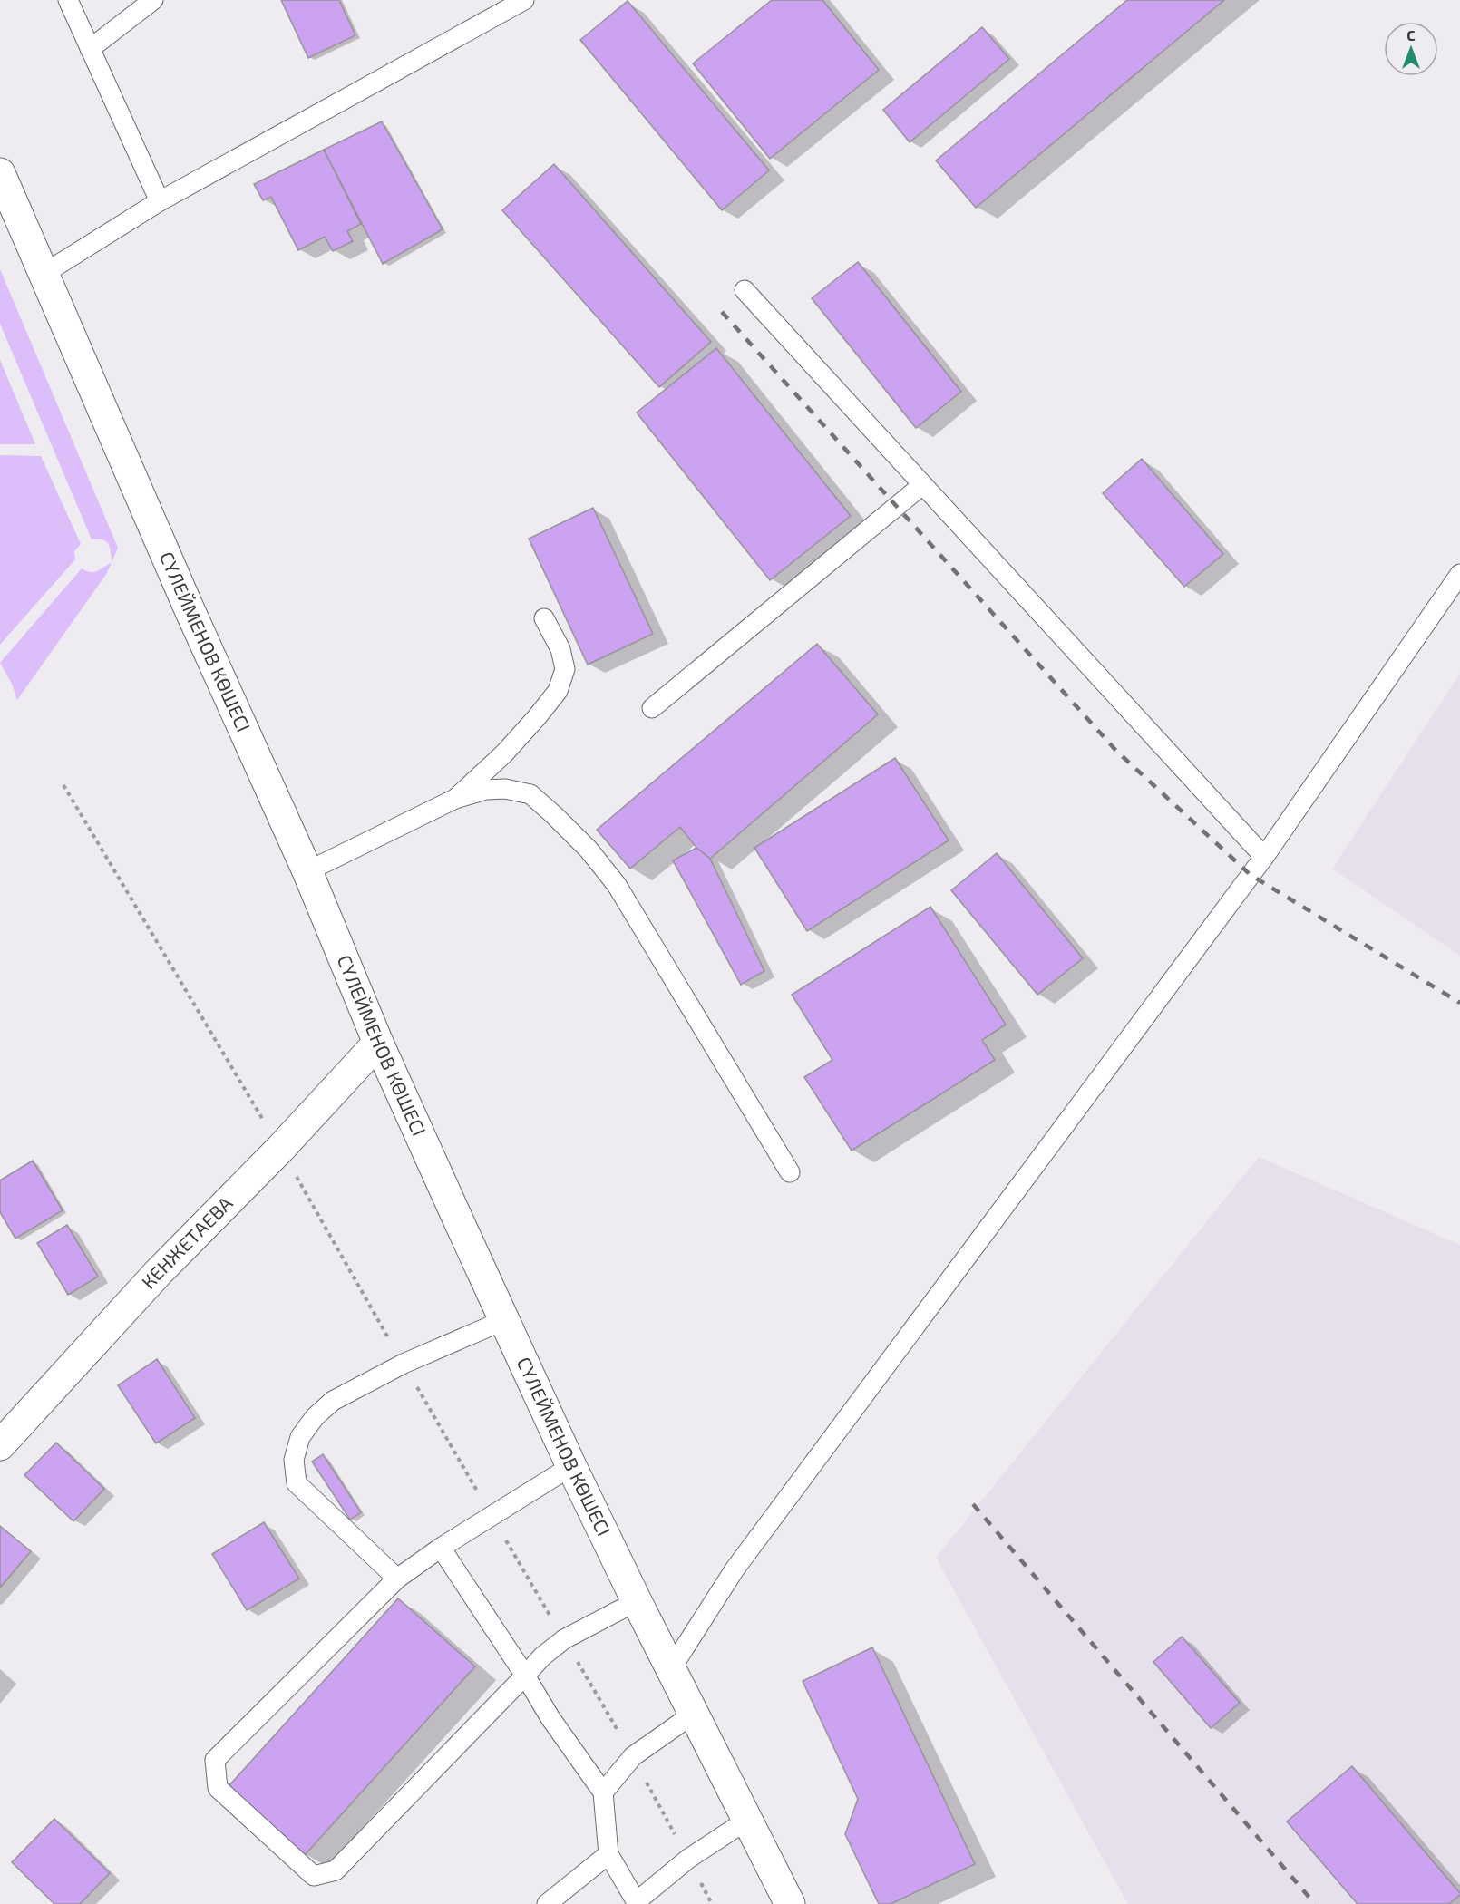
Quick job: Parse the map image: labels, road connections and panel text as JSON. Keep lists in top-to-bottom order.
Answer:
{
  "streets": {
    "street": ["СҮЛЕЙМЕНОВ КӨШЕСІ", "КЕНЖЕТАЕВА"]
  },
  "crossings": [
    ["СҮЛЕЙМЕНОВ КӨШЕСІ", "КЕНЖЕТАЕВА"]
  ],
  "north": "top"
}
